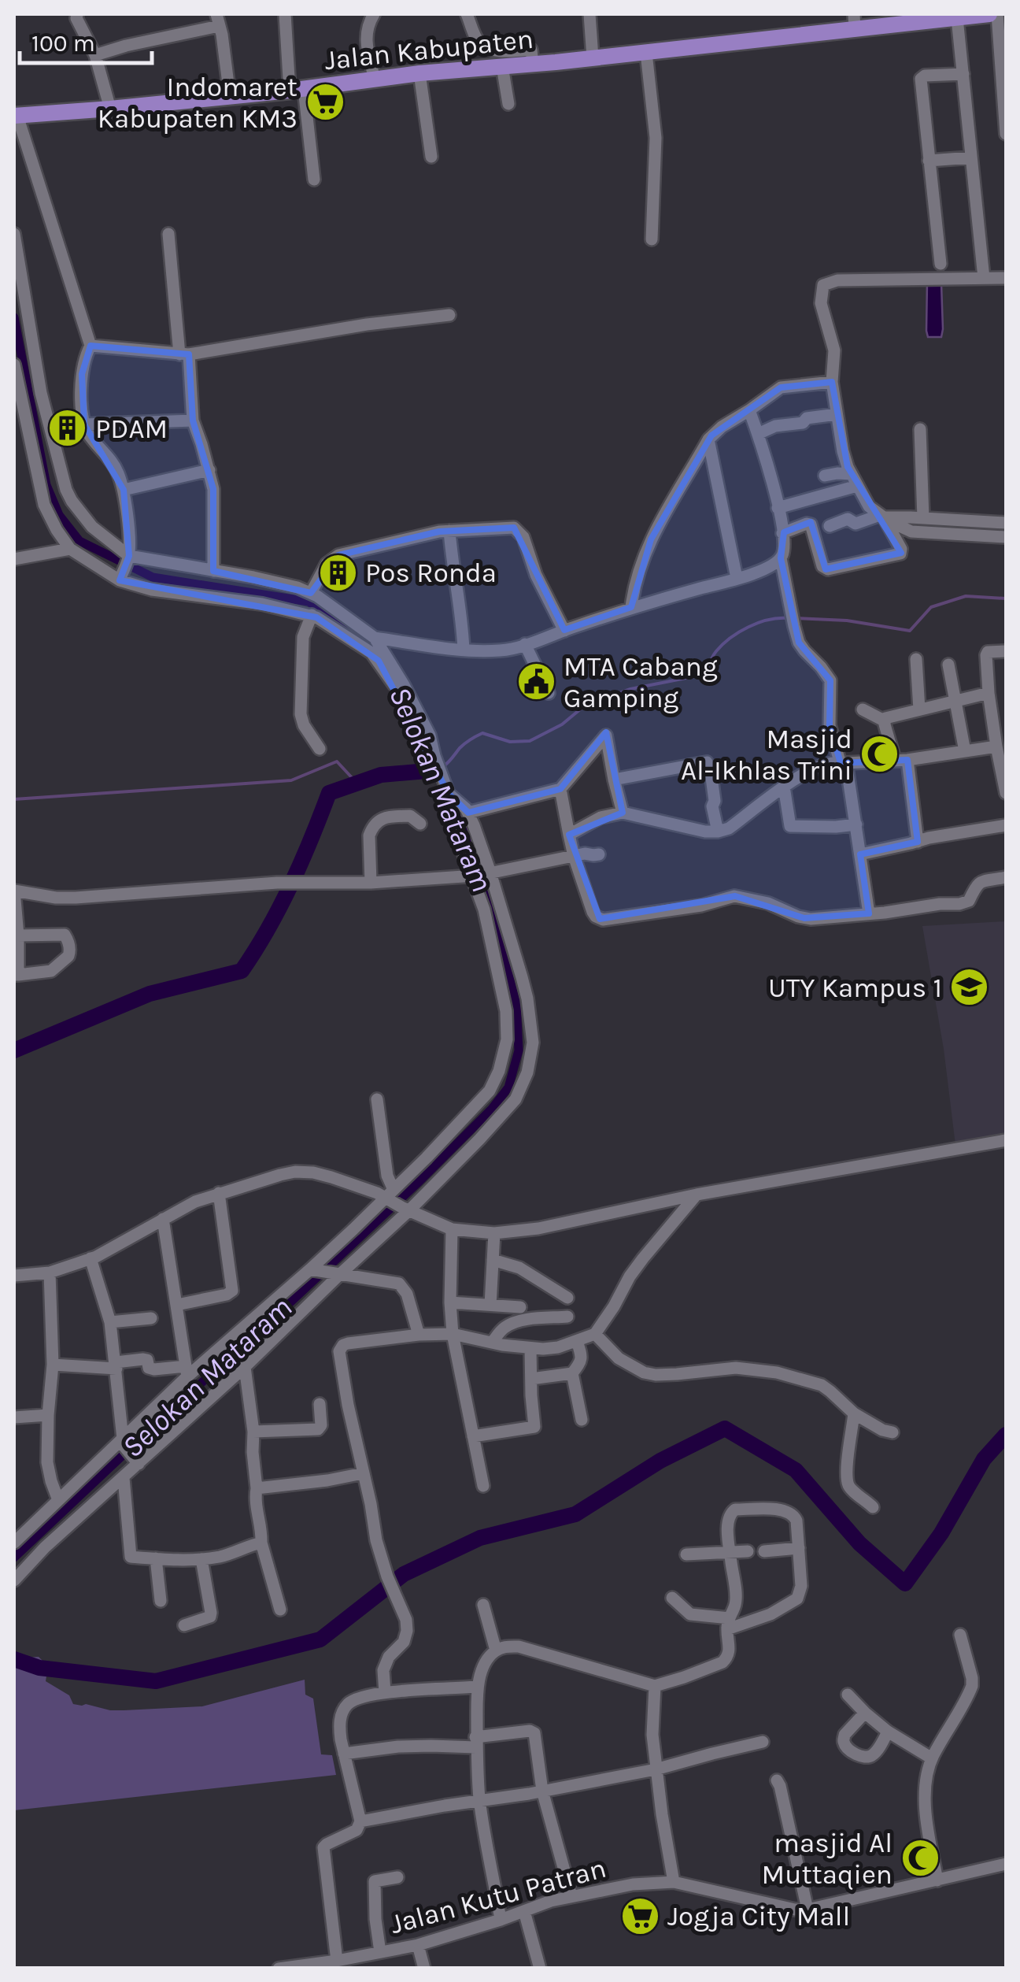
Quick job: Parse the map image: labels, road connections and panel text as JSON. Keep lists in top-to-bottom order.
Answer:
{
  "streets": {
    "main road": ["Jalan Kabupaten"],
    "street": ["Jalan Kutu Patran"]
  },
  "water": ["Selokan Mataram"],
  "places": {
    "supermarket": ["Indomaret Kabupaten KM3", "Jogja City Mall"],
    "building": ["PDAM", "Pos Ronda"],
    "public building": ["MTA Cabang Gamping"],
    "mosque": ["Masjid Al-Ikhlas Trini", "masjid Al Muttaqien"],
    "school or university": ["UTY Kampus 1"]
  },
  "scale_bar": "100 m"
}
